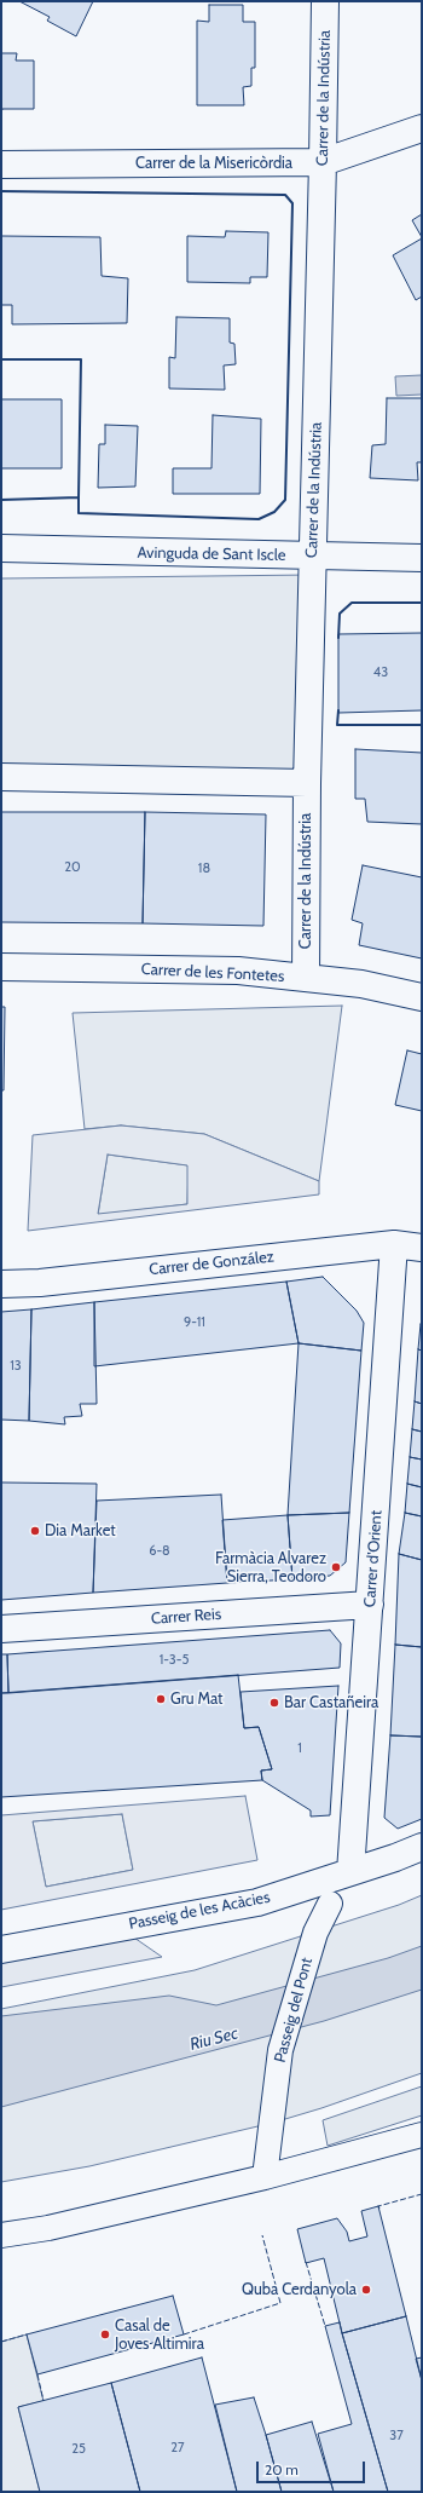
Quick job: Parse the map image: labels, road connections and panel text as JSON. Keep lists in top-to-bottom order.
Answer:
{
  "streets": {
    "street": [
      "Carrer de la Indústria",
      "Carrer de la Misericòrdia",
      "Avinguda de Sant Iscle",
      "Carrer de les Fontetes",
      "Carrer de González",
      "Carrer d'Orient",
      "Carrer Reis",
      "Passeig de les Acàcies",
      "Passeig del Pont"
    ]
  },
  "crossings": [
    ["Carrer de la Indústria", "Carrer de la Misericòrdia"],
    ["Carrer de la Indústria", "Avinguda de Sant Iscle"],
    ["Carrer de la Indústria", "Carrer de les Fontetes"],
    ["Carrer de González", "Carrer d'Orient"],
    ["Carrer d'Orient", "Carrer Reis"],
    ["Carrer d'Orient", "Passeig de les Acàcies"]
  ],
  "water": ["Riu Sec"],
  "places": [
    "Dia Market",
    "Farmàcia Alvarez Sierra, Teodoro",
    "Gru Mat",
    "Bar Castañeira",
    "Quba Cerdanyola",
    "Casal de Joves Altimira"
  ],
  "house_numbers": [
    "43",
    "20",
    "18",
    "9-11",
    "13",
    "6-8",
    "1-3-5",
    "1",
    "37",
    "27",
    "25"
  ],
  "scale_bar": "20 m"
}
